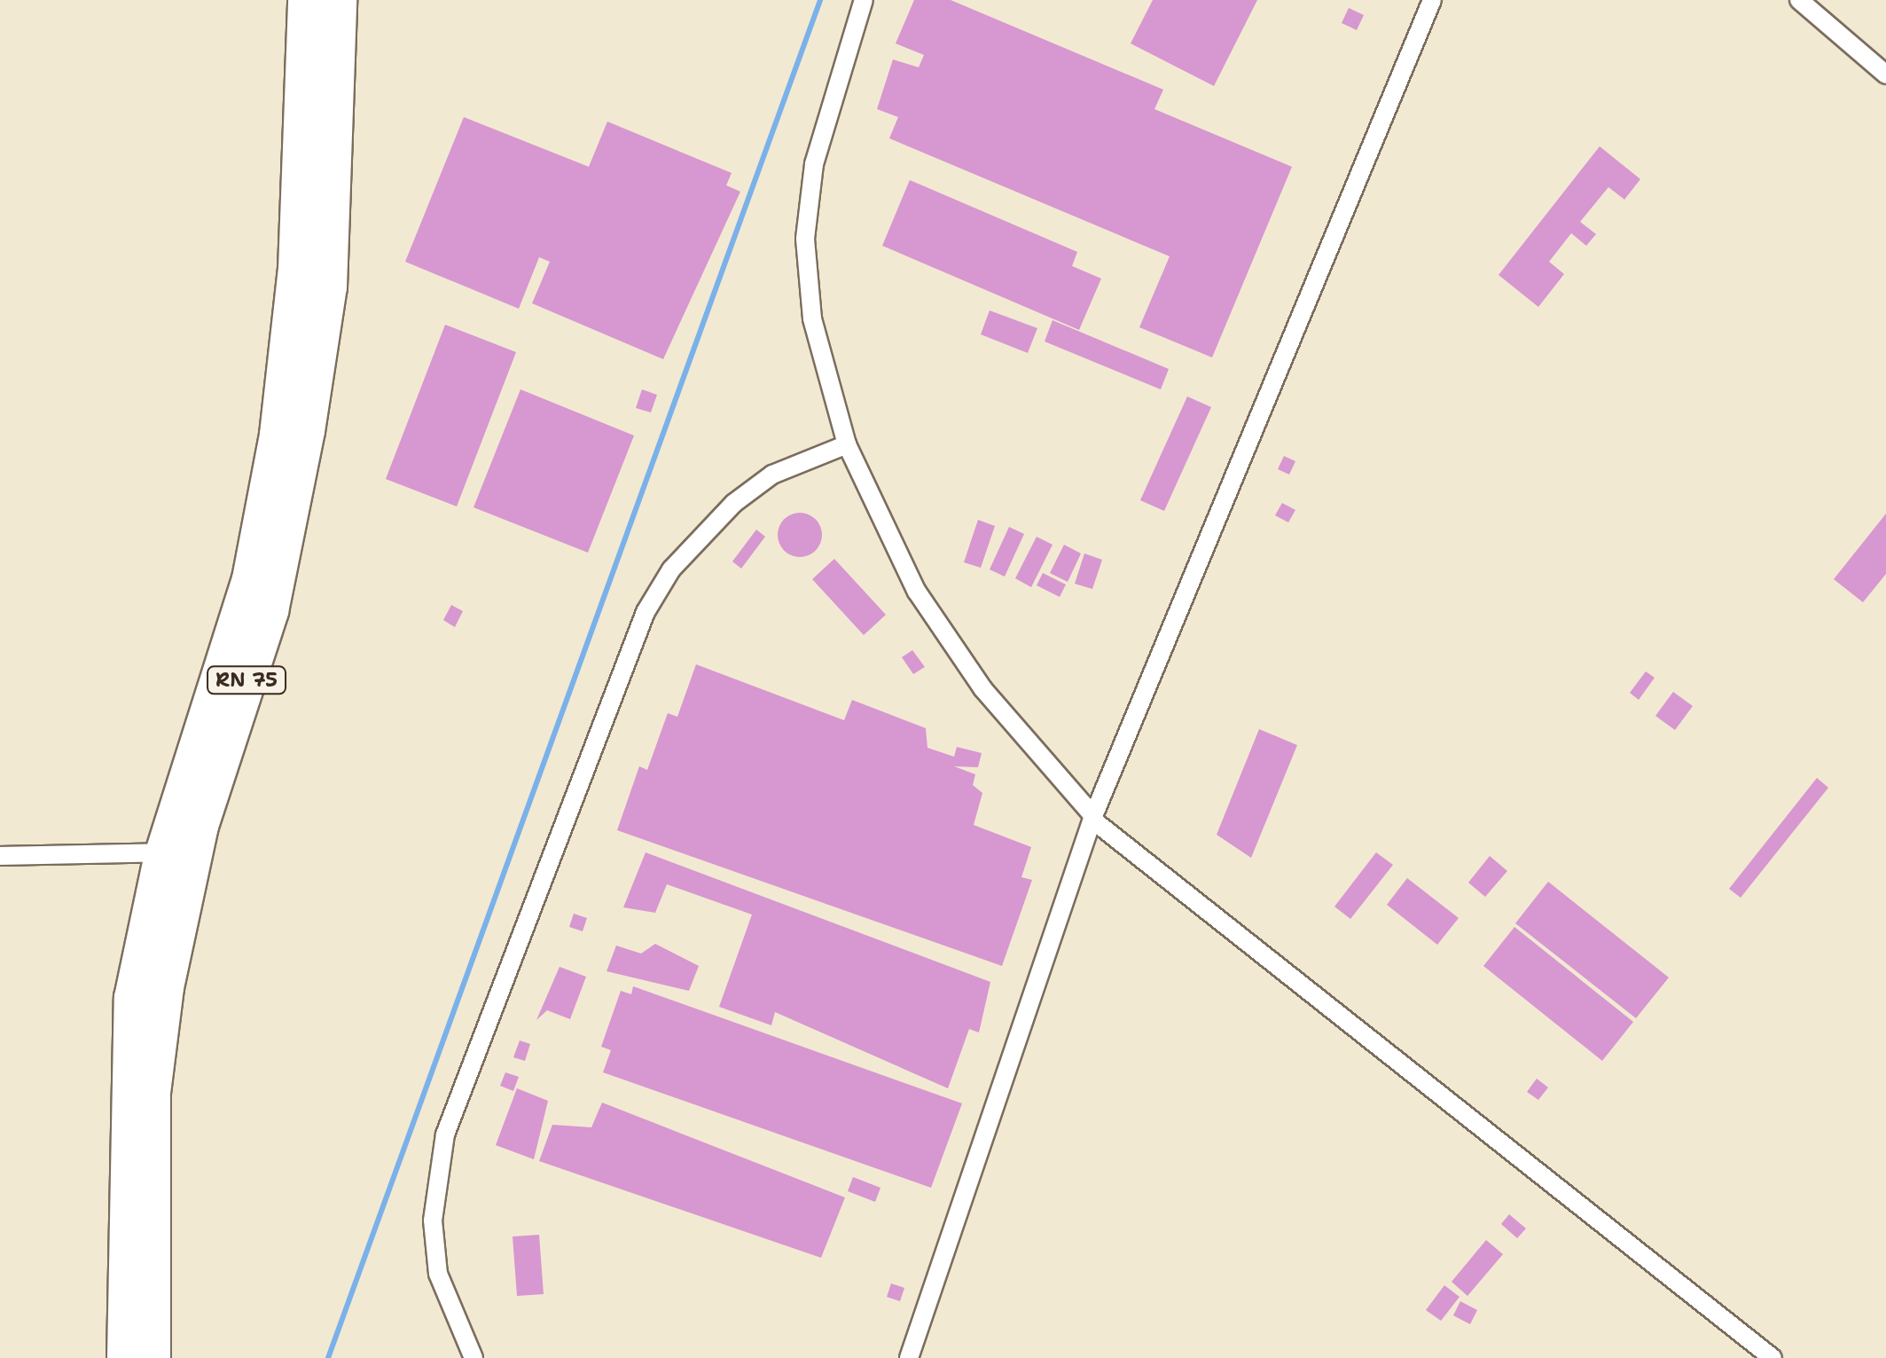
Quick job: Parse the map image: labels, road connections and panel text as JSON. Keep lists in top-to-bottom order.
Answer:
{
  "streets": {
    "highway": ["RN 75"]
  }
}
